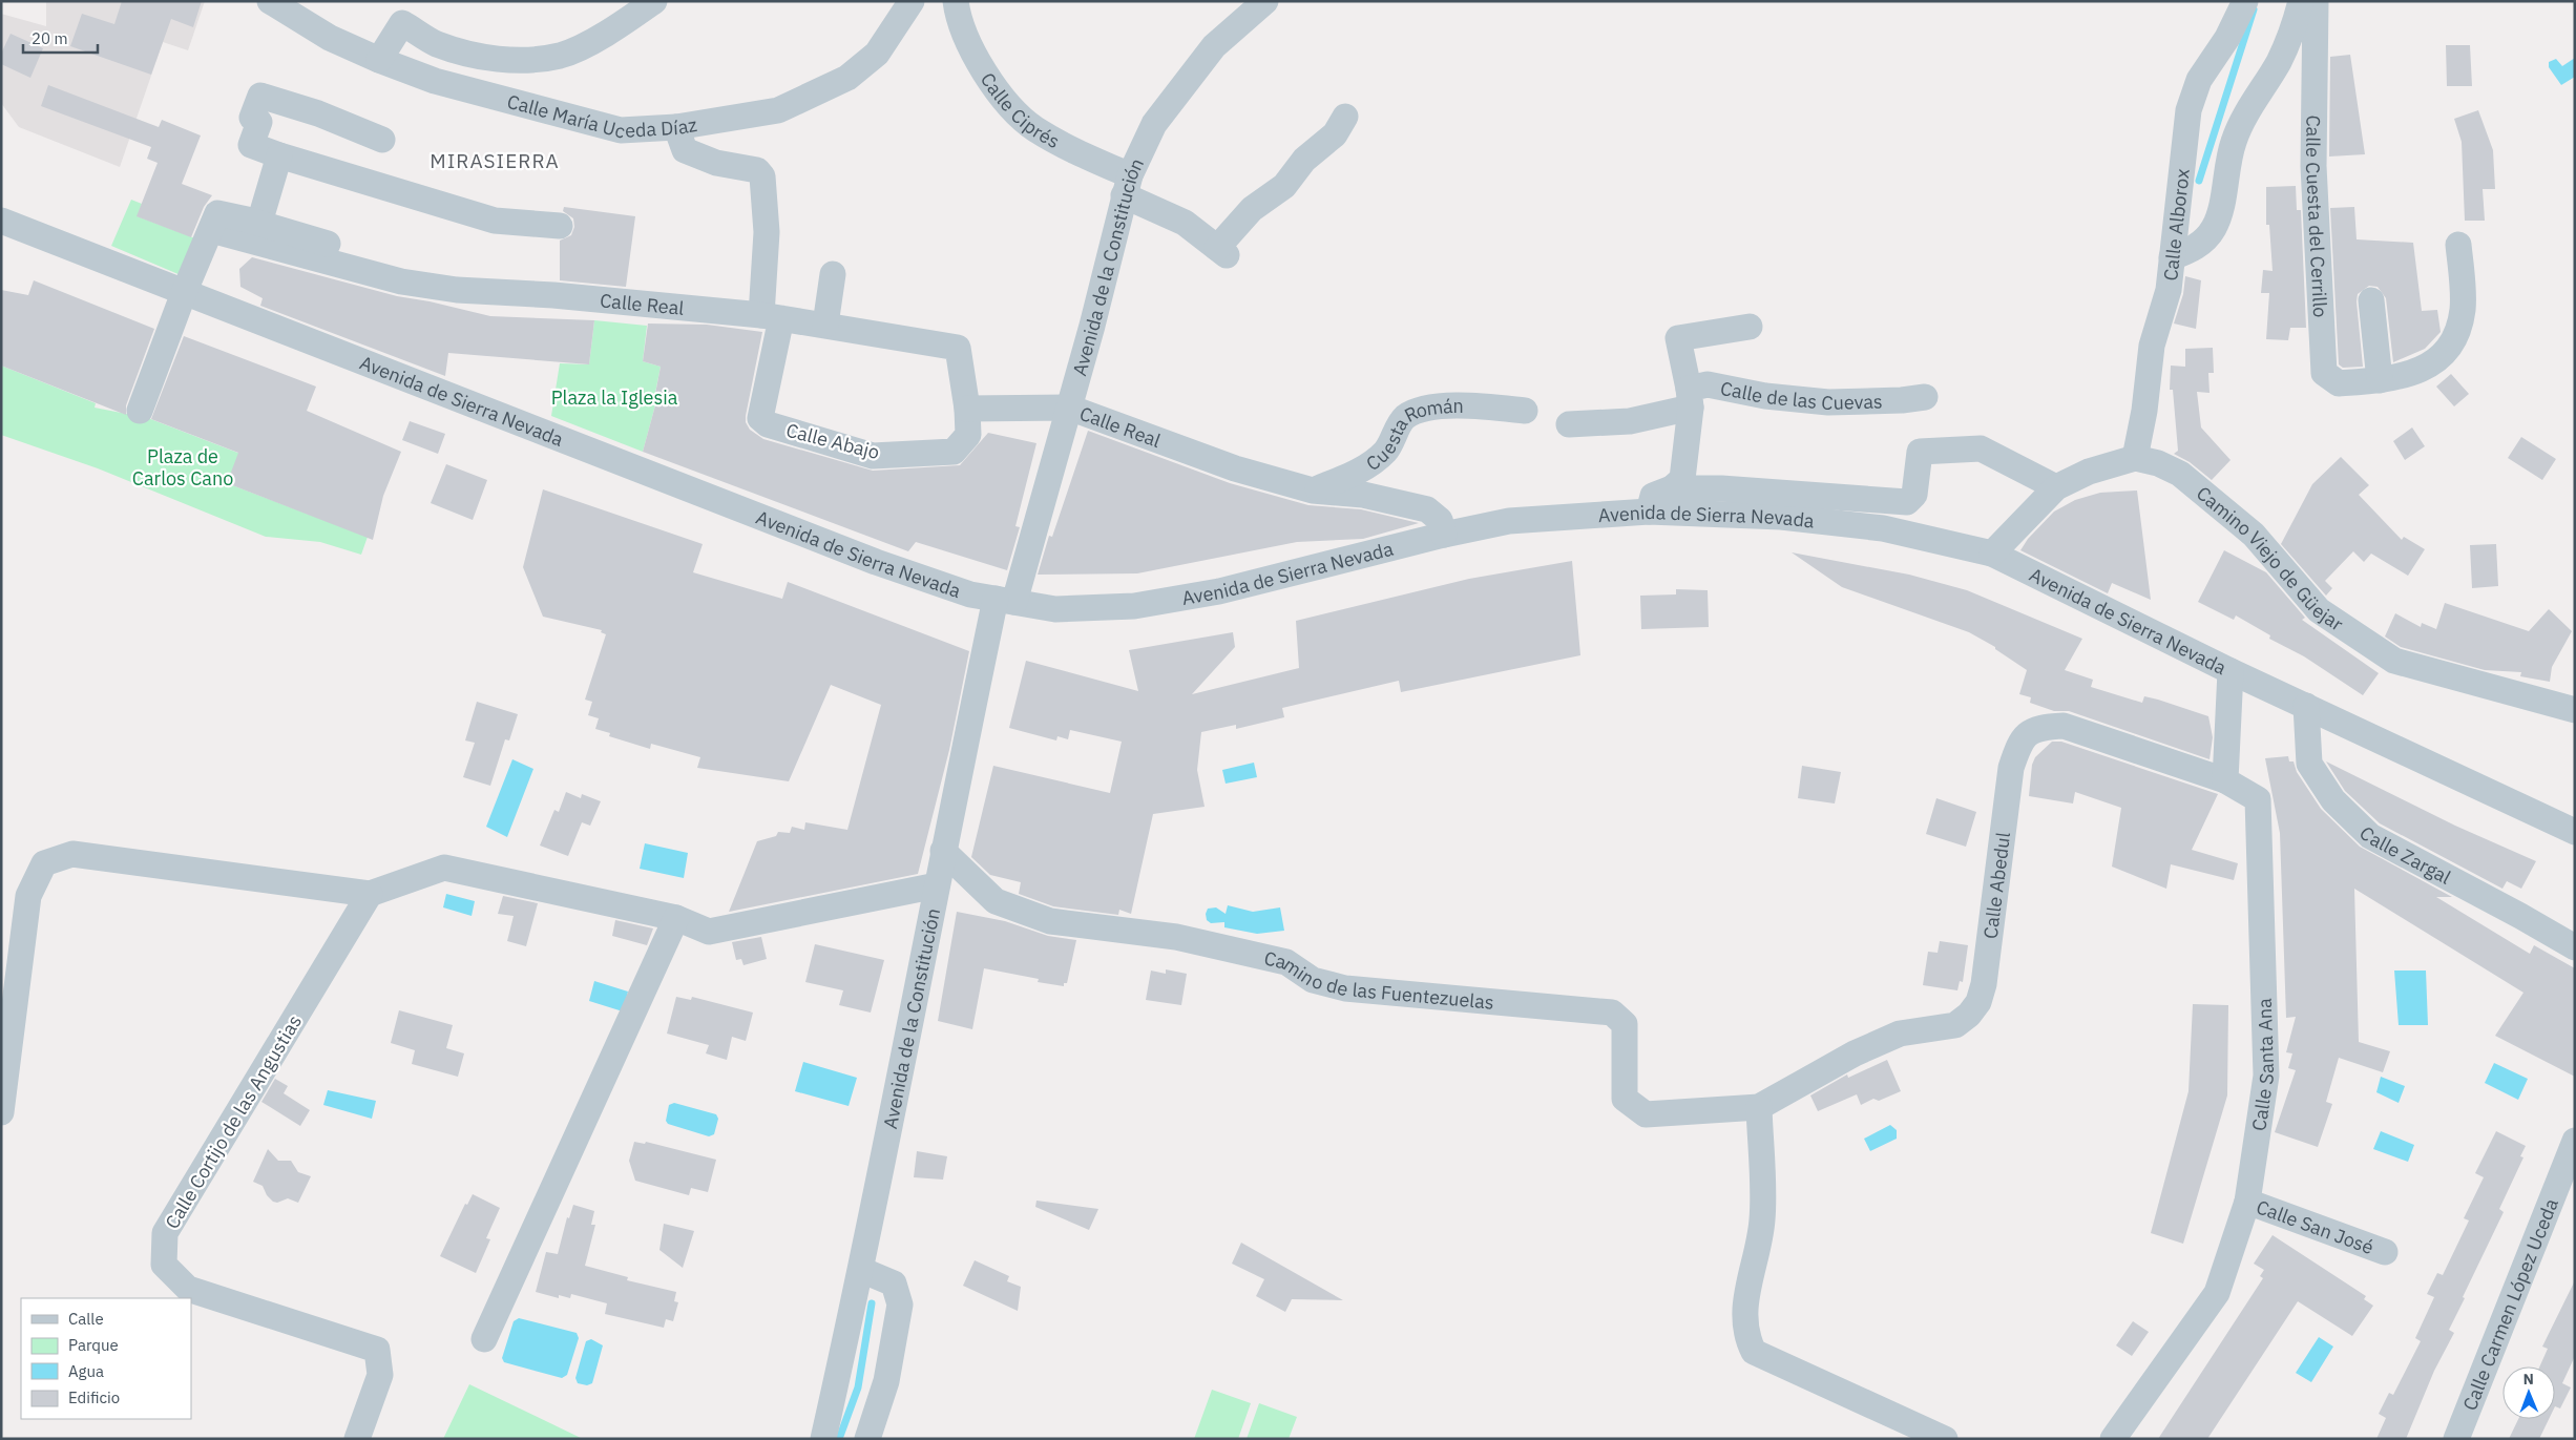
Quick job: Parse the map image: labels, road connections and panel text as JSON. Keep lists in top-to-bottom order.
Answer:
{
  "streets": {
    "street": [
      "Calle Ciprés",
      "Calle María Uceda Díaz",
      "Calle Cuesta del Cerrillo",
      "Calle Alborox",
      "Avenida de la Constitución",
      "Calle Real",
      "Calle de las Cuevas",
      "Avenida de Sierra Nevada",
      "Cuesta Román",
      "Calle Abajo",
      "Camino Viejo de Güejar",
      "Calle Zargal",
      "Calle Abedul",
      "Camino de las Fuentezuelas",
      "Calle Santa Ana",
      "Calle Cortijo de las Angustias",
      "Calle San José",
      "Calle Carmen López Uceda"
    ]
  },
  "crossings": [
    ["Calle Ciprés", "Avenida de la Constitución"],
    ["Calle Alborox", "Camino Viejo de Güejar"],
    ["Avenida de la Constitución", "Calle Real"],
    ["Avenida de la Constitución", "Avenida de Sierra Nevada"],
    ["Avenida de la Constitución", "Camino de las Fuentezuelas"],
    ["Calle Real", "Avenida de Sierra Nevada"],
    ["Calle Real", "Cuesta Román"],
    ["Calle Real", "Calle Abajo"],
    ["Avenida de Sierra Nevada", "Calle Zargal"],
    ["Calle Abedul", "Camino de las Fuentezuelas"],
    ["Calle Abedul", "Calle Santa Ana"],
    ["Calle Santa Ana", "Calle San José"]
  ],
  "districts": ["MIRASIERRA"],
  "parks": ["Plaza la Iglesia", "Plaza de Carlos Cano"],
  "legend": [
    "Calle",
    "Parque",
    "Agua",
    "Edificio"
  ],
  "scale_bar": "20 m",
  "north": "top"
}
